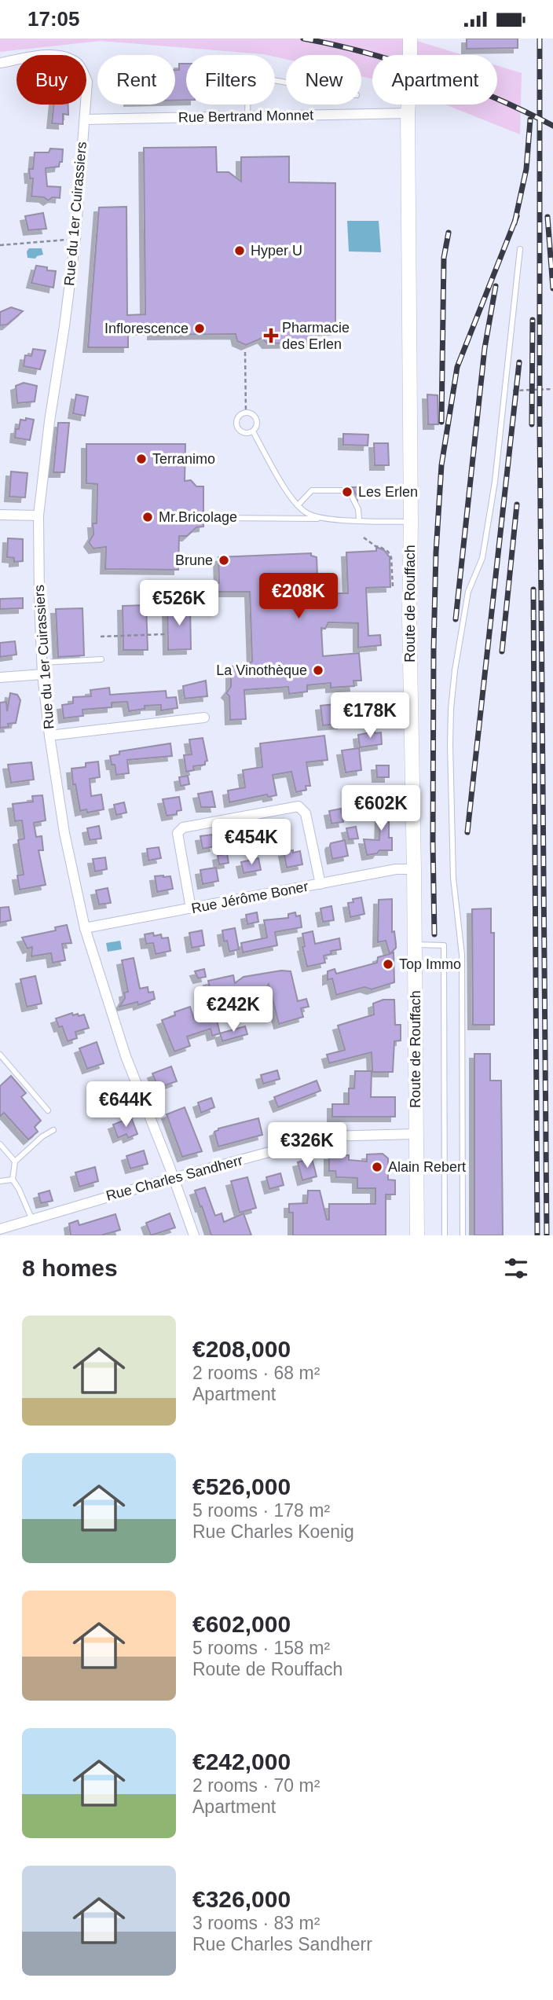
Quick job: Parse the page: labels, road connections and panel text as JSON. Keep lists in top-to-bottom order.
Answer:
{
  "streets": {
    "main road": ["Route de Rouffach"],
    "street": [
      "Rue Bertrand Monnet",
      "Rue du 1er Cuirassiers",
      "Rue Jérôme Boner",
      "Rue Charles Sandherr"
    ]
  },
  "crossings": [
    ["Rue Bertrand Monnet", "Rue du 1er Cuirassiers"],
    ["Rue Bertrand Monnet", "Route de Rouffach"],
    ["Rue du 1er Cuirassiers", "Rue Jérôme Boner"],
    ["Rue du 1er Cuirassiers", "Rue Charles Sandherr"],
    ["Route de Rouffach", "Rue Jérôme Boner"],
    ["Route de Rouffach", "Rue Charles Sandherr"]
  ],
  "places": {
    "other": [
      "Hyper U",
      "Inflorescence",
      "Terranimo",
      "Les Erlen",
      "Mr.Bricolage",
      "Brune",
      "La Vinothèque",
      "Top Immo",
      "Alain Rebert"
    ],
    "health": ["Pharmacie des Erlen"]
  },
  "page": {
    "status": "17:05",
    "chip": [
      "Buy",
      "Rent",
      "Filters",
      "New",
      "Apartment"
    ],
    "price": [
      "€208K",
      "€526K",
      "€178K",
      "€602K",
      "€454K",
      "€242K",
      "€644K",
      "€326K"
    ],
    "heading": "8 homes",
    "list": [
      {
        "name": "€208,000",
        "note": "2 rooms · 68 m² · Apartment"
      },
      {
        "name": "€526,000",
        "note": "5 rooms · 178 m² · Rue Charles Koenig"
      },
      {
        "name": "€602,000",
        "note": "5 rooms · 158 m² · Route de Rouffach"
      },
      {
        "name": "€242,000",
        "note": "2 rooms · 70 m² · Apartment"
      },
      {
        "name": "€326,000",
        "note": "3 rooms · 83 m² · Rue Charles Sandherr"
      }
    ]
  }
}
